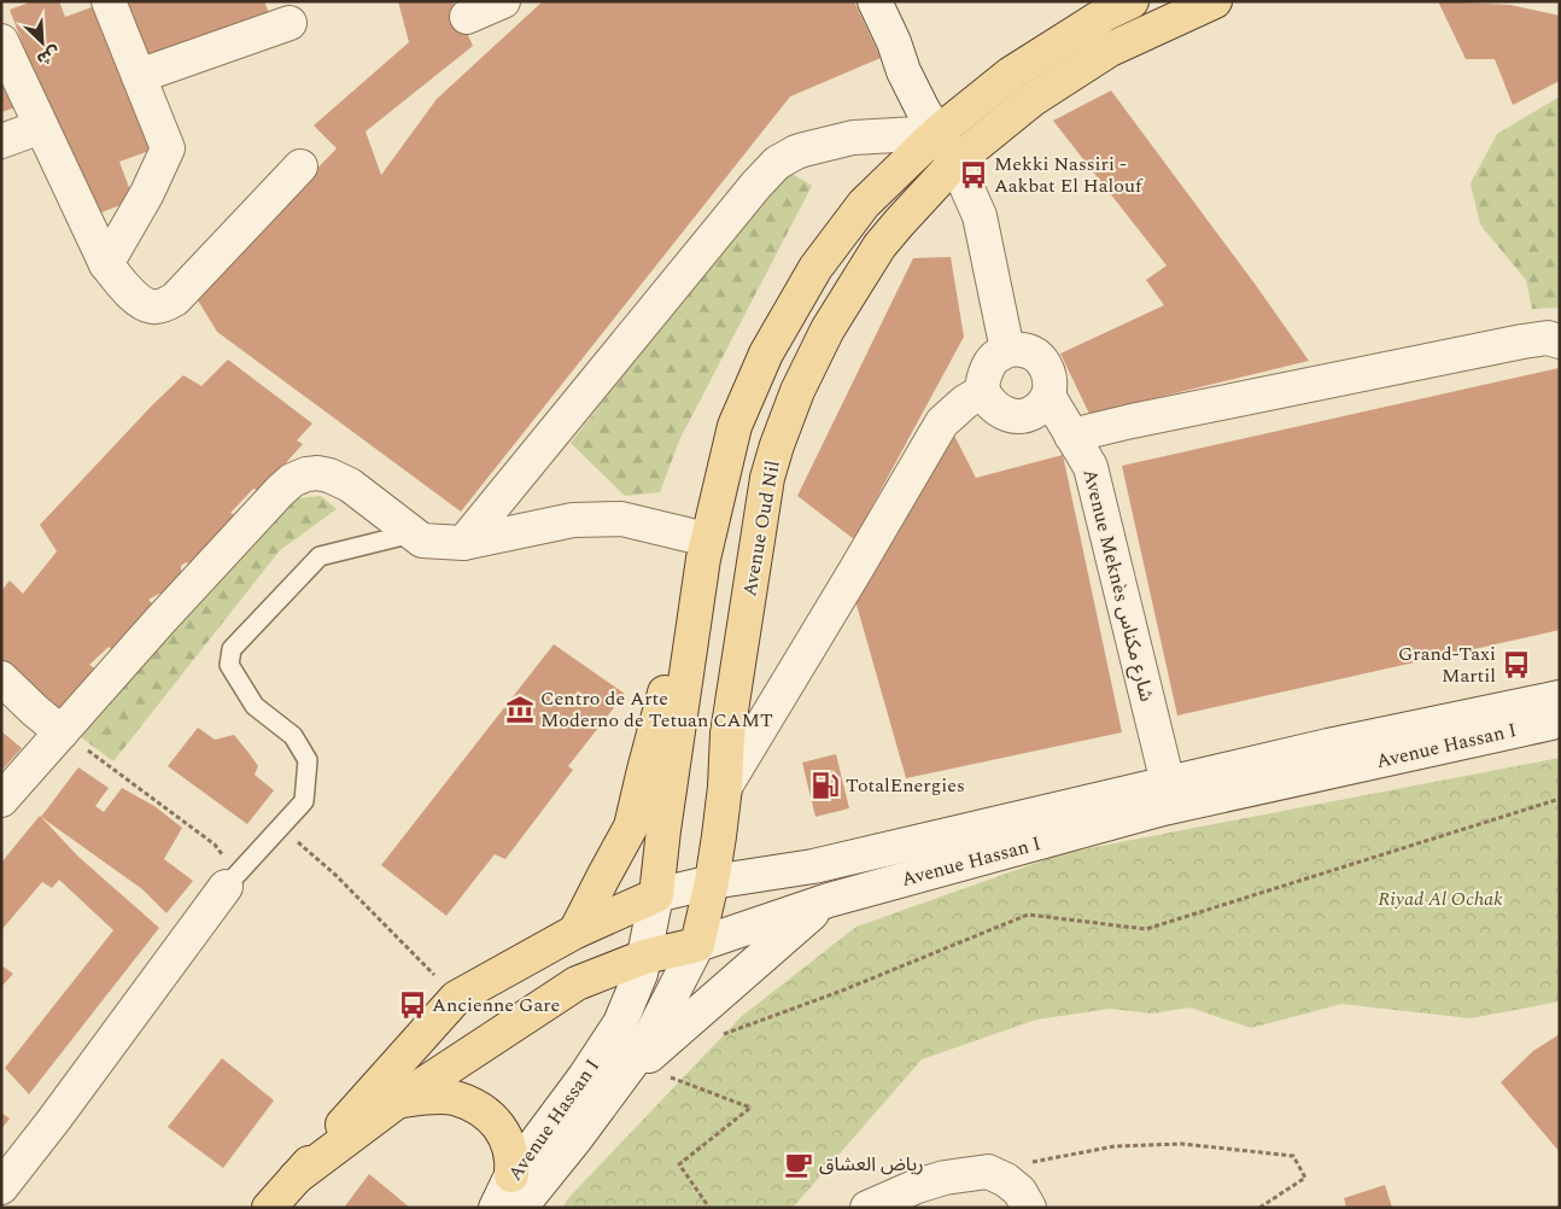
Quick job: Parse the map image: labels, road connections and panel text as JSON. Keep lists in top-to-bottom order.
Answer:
{
  "streets": {
    "main road": ["Avenue Oud Nil"],
    "street": ["Avenue Meknès شارع مكناس", "Avenue Hassan I"]
  },
  "crossings": [
    ["Avenue Oud Nil", "Avenue Hassan I"],
    ["Avenue Meknès شارع مكناس", "Avenue Hassan I"]
  ],
  "parks": ["Riyad Al Ochak"],
  "places": {
    "bus stop": ["Mekki Nassiri - Aakbat El Halouf", "Grand-Taxi Martil", "Ancienne Gare"],
    "museum": ["Centro de Arte Moderno de Tetuan CAMT"],
    "fuel station": ["TotalEnergies"],
    "cafe": ["رياض العشاق"]
  },
  "north": "bottom right"
}
